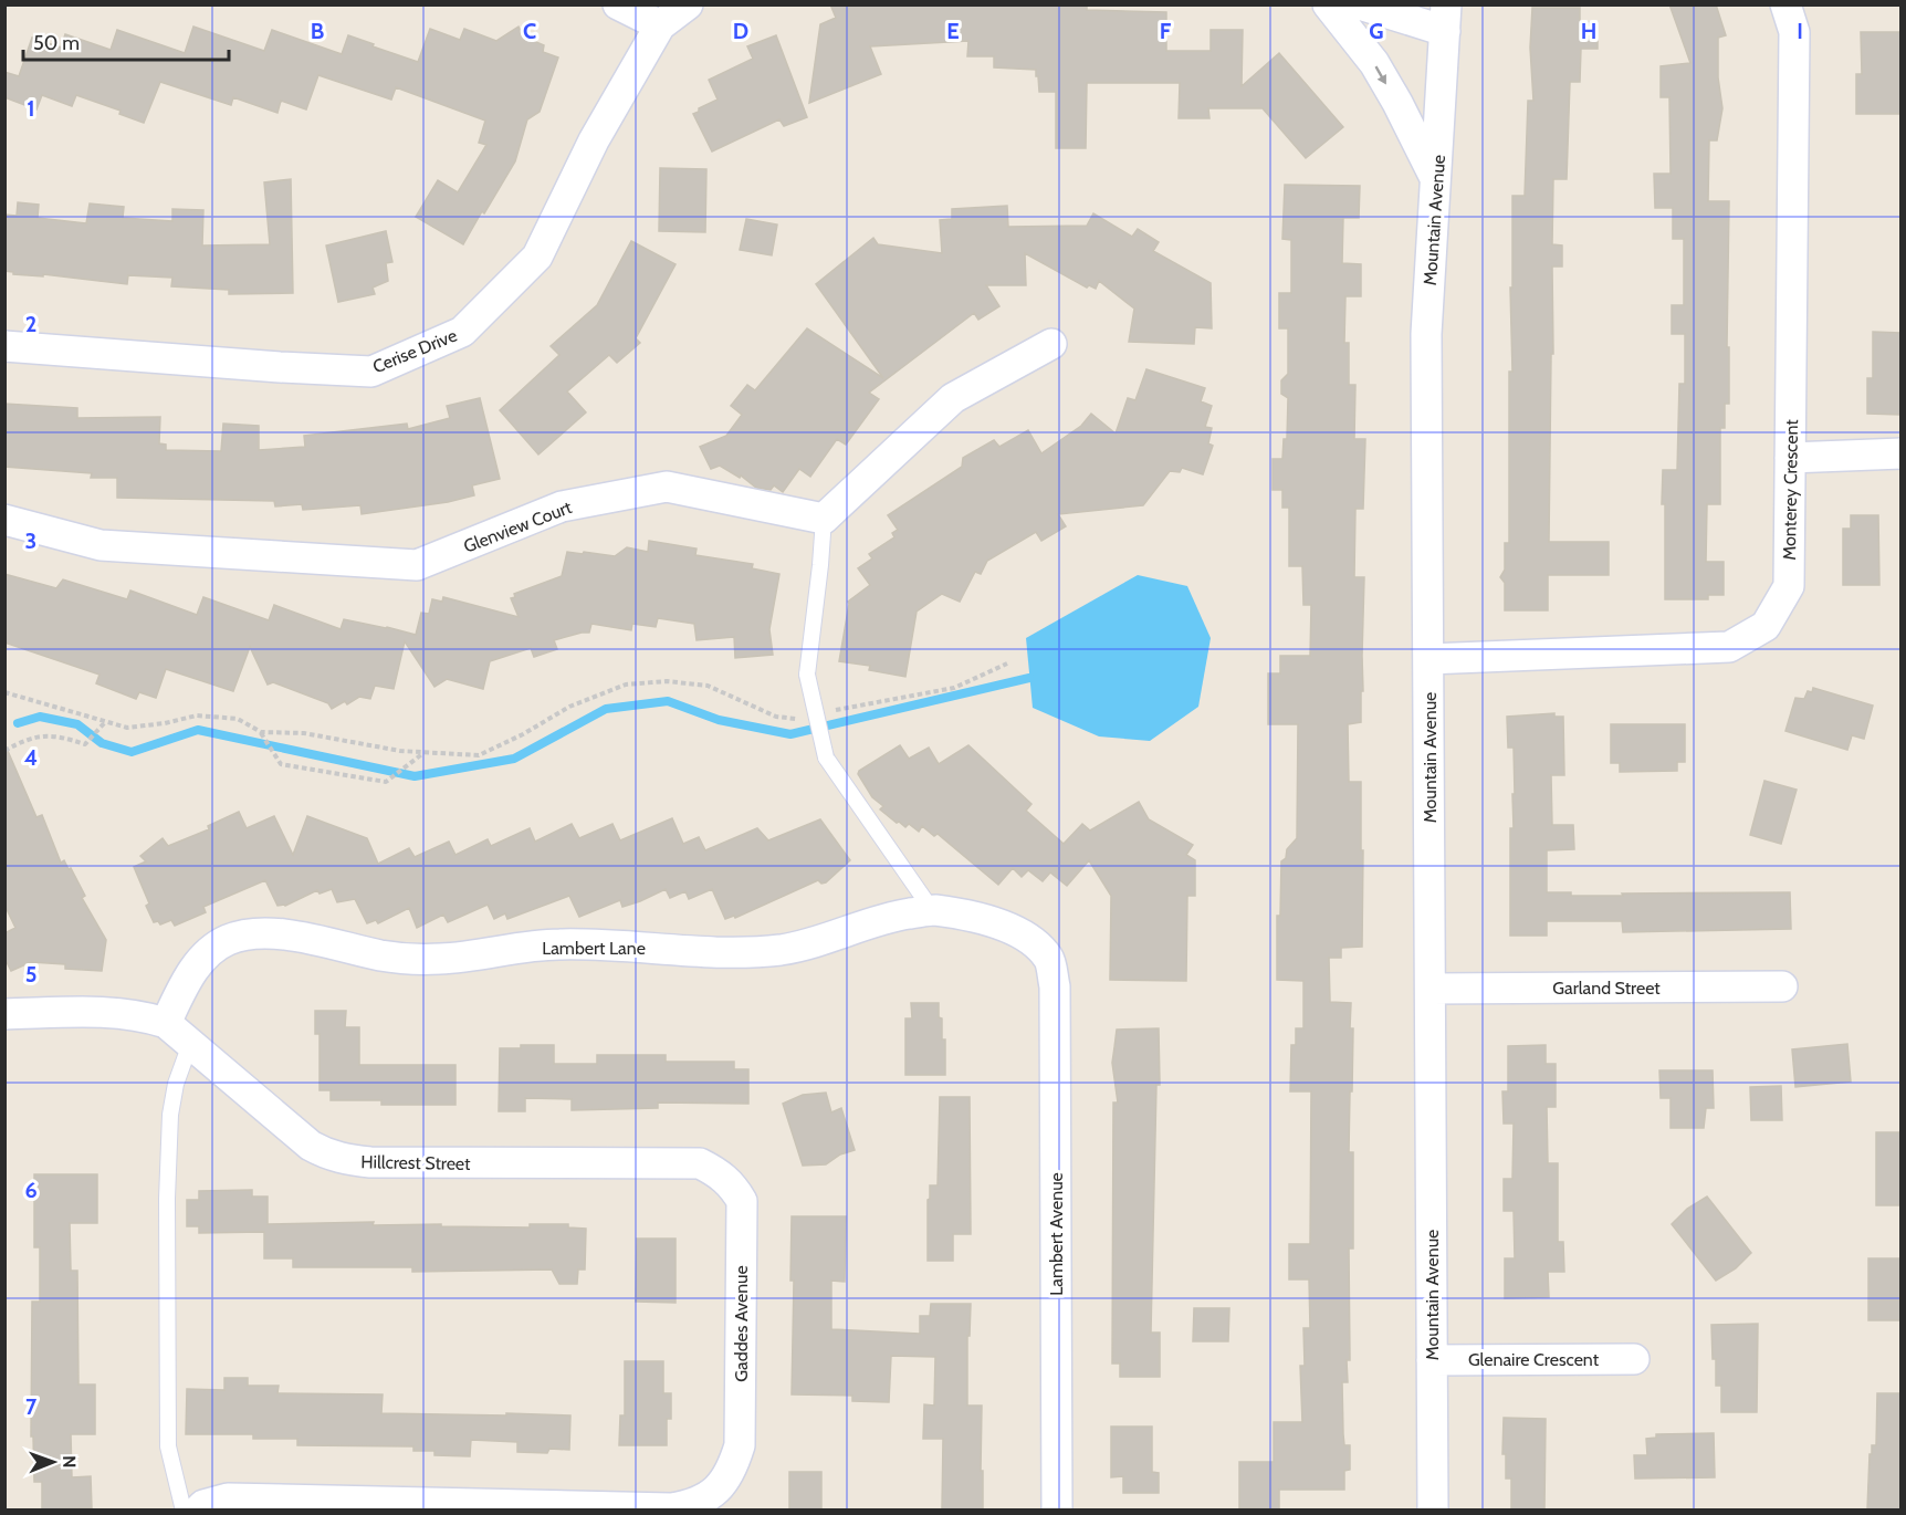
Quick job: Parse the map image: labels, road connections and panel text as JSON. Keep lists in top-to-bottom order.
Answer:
{
  "streets": {
    "street": [
      "Mountain Avenue",
      "Cerise Drive",
      "Monterey Crescent",
      "Glenview Court",
      "Lambert Lane",
      "Garland Street",
      "Hillcrest Street",
      "Lambert Avenue",
      "Gaddes Avenue",
      "Glenaire Crescent"
    ]
  },
  "crossings": [
    ["Mountain Avenue", "Monterey Crescent"],
    ["Mountain Avenue", "Garland Street"],
    ["Mountain Avenue", "Glenaire Crescent"],
    ["Lambert Lane", "Hillcrest Street"],
    ["Lambert Lane", "Lambert Avenue"],
    ["Hillcrest Street", "Gaddes Avenue"]
  ],
  "scale_bar": "50 m",
  "north": "right",
  "grid": {
    "columns": [
      "B",
      "C",
      "D",
      "E",
      "F",
      "G",
      "H",
      "I"
    ],
    "rows": [
      "1",
      "2",
      "3",
      "4",
      "5",
      "6",
      "7"
    ]
  }
}
